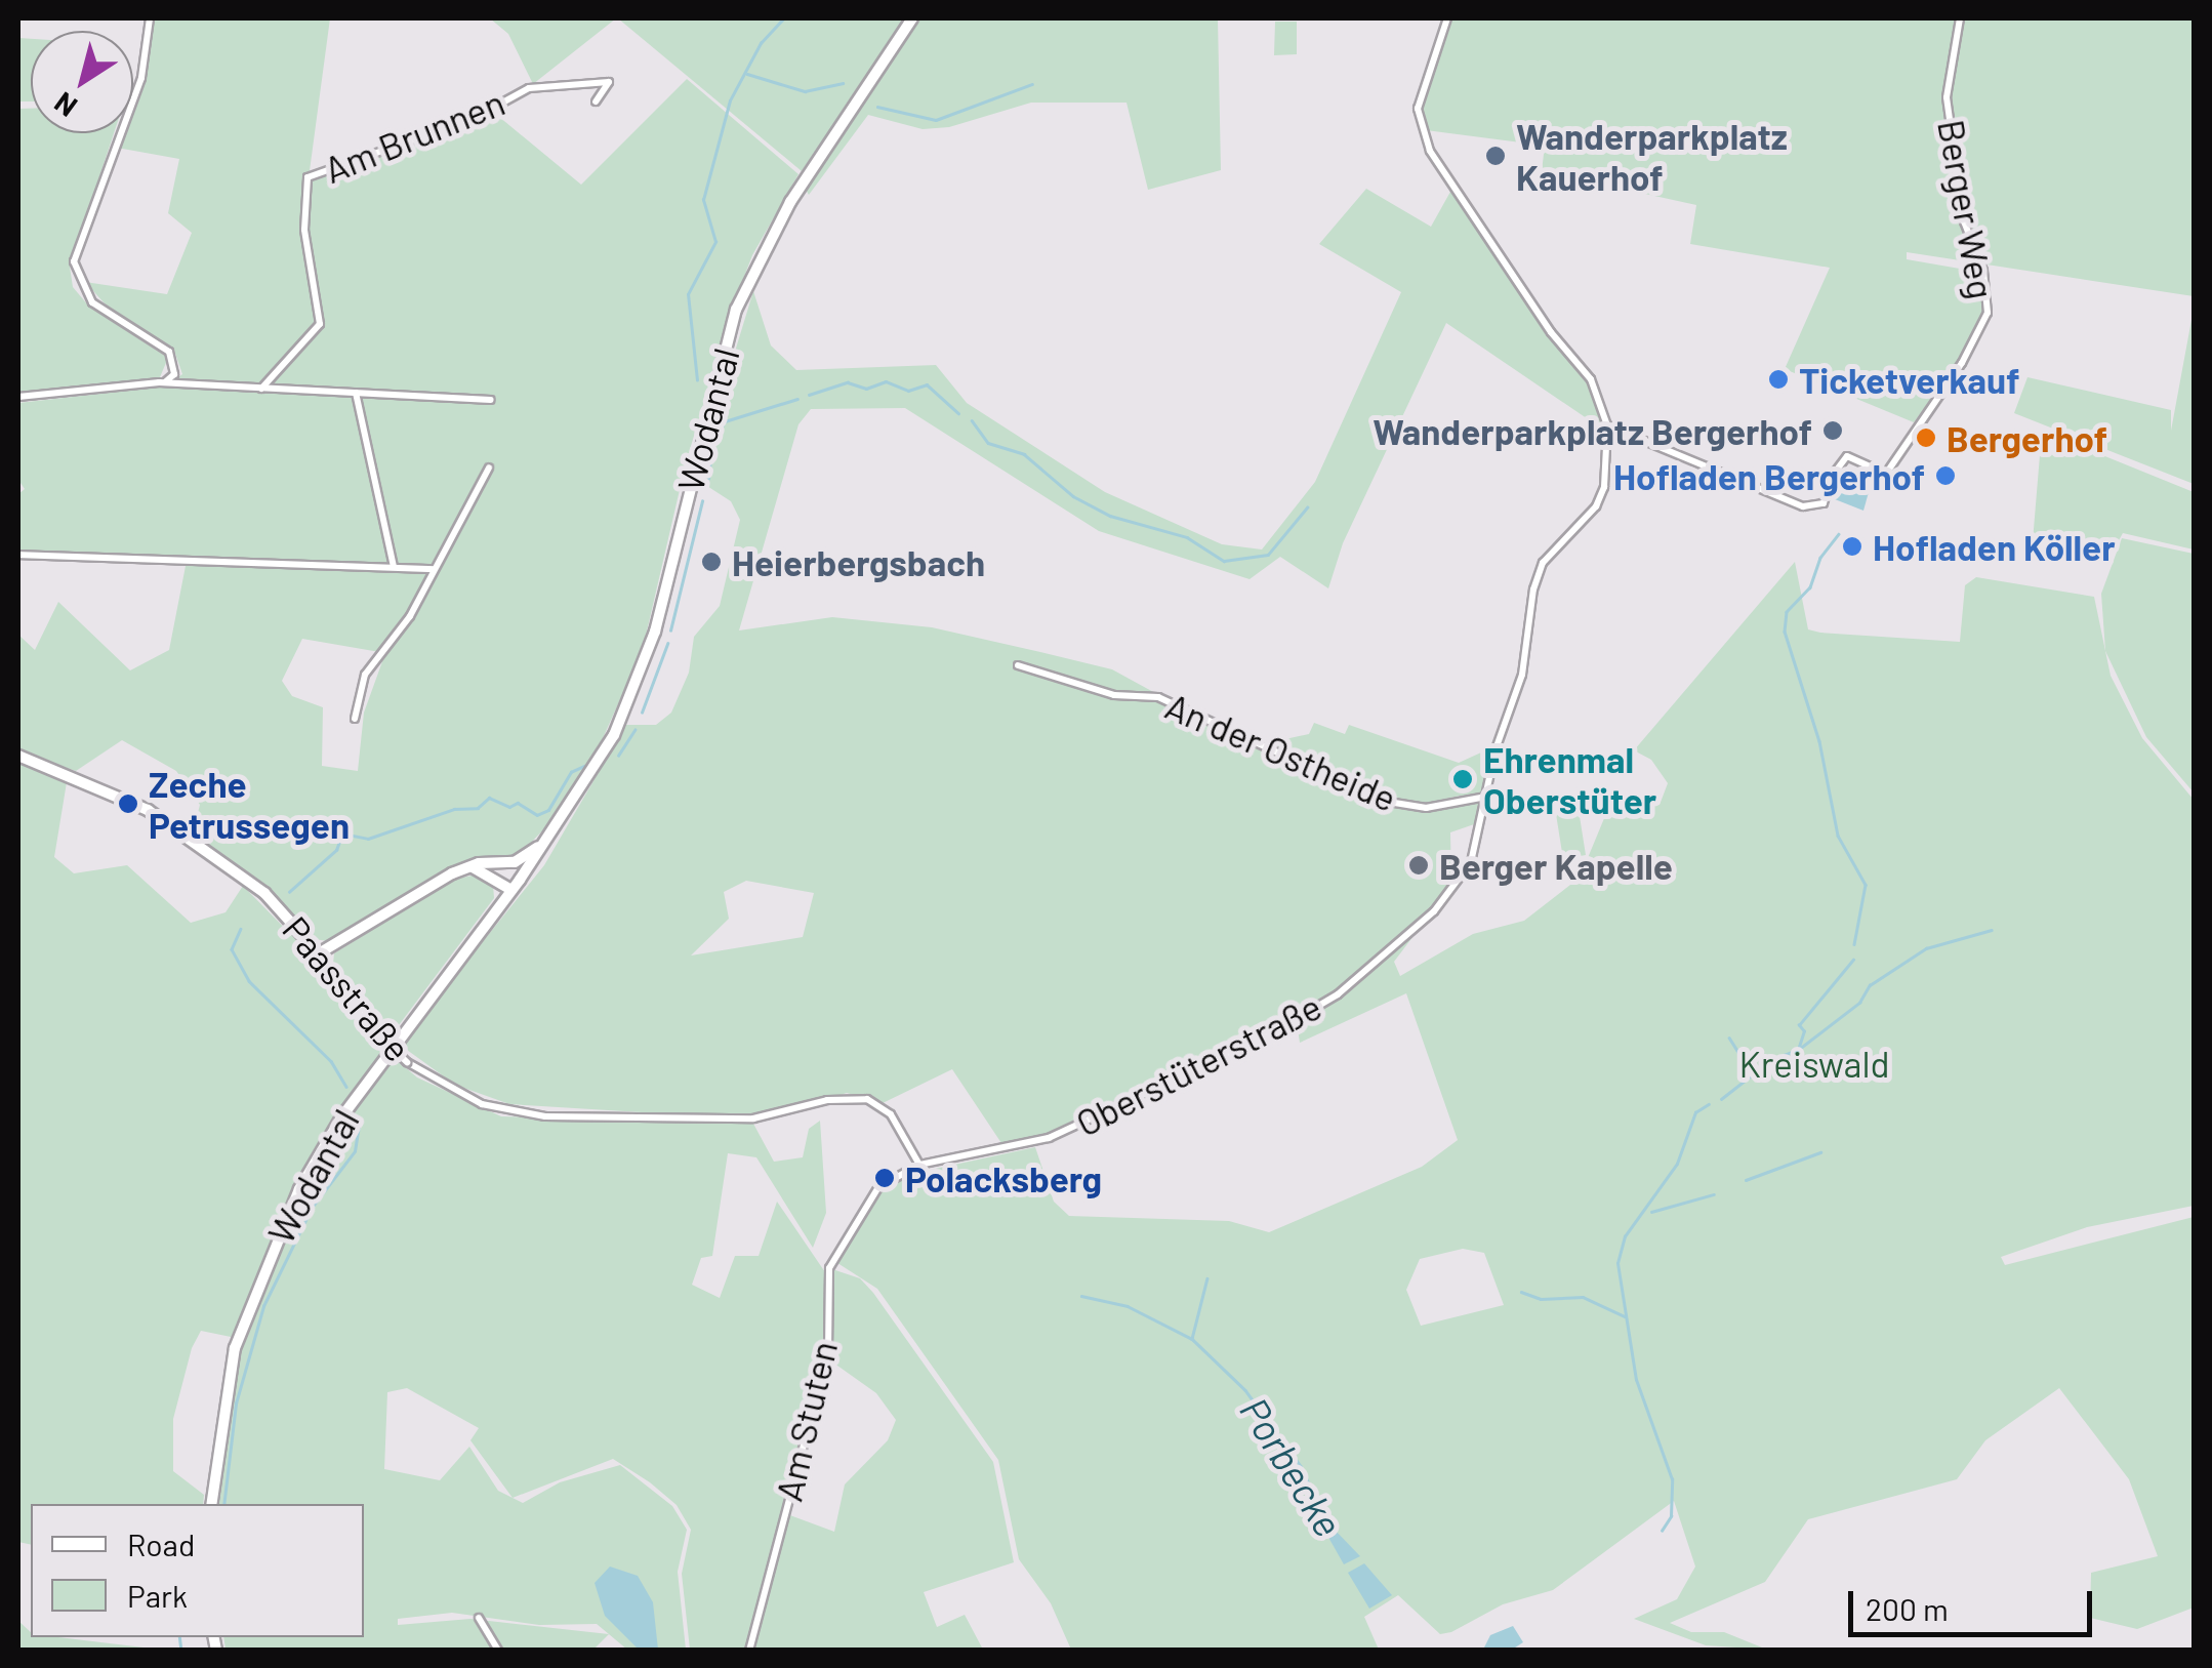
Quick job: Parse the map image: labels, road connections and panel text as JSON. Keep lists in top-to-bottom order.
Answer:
{
  "streets": {
    "main road": ["Wodantal", "Paasstraße"],
    "street": [
      "Am Brunnen",
      "Berger Weg",
      "An der Ostheide",
      "Oberstüterstraße",
      "Am Stuten"
    ]
  },
  "crossings": [
    ["Berger Weg", "Oberstüterstraße"],
    ["Wodantal", "Paasstraße"],
    ["An der Ostheide", "Oberstüterstraße"],
    ["Paasstraße", "Oberstüterstraße"],
    ["Paasstraße", "Am Stuten"],
    ["Oberstüterstraße", "Am Stuten"]
  ],
  "water": ["Porbecke"],
  "parks": ["Kreiswald"],
  "places": [
    "Wanderparkplatz Kauerhof",
    "Ticketverkauf",
    "Wanderparkplatz Bergerhof",
    "Bergerhof",
    "Hofladen Bergerhof",
    "Hofladen Köller",
    "Heierbergsbach",
    "Ehrenmal Oberstüter",
    "Zeche Petrussegen",
    "Berger Kapelle",
    "Polacksberg"
  ],
  "legend": ["Road", "Park"],
  "scale_bar": "200 m",
  "north": "bottom left"
}
